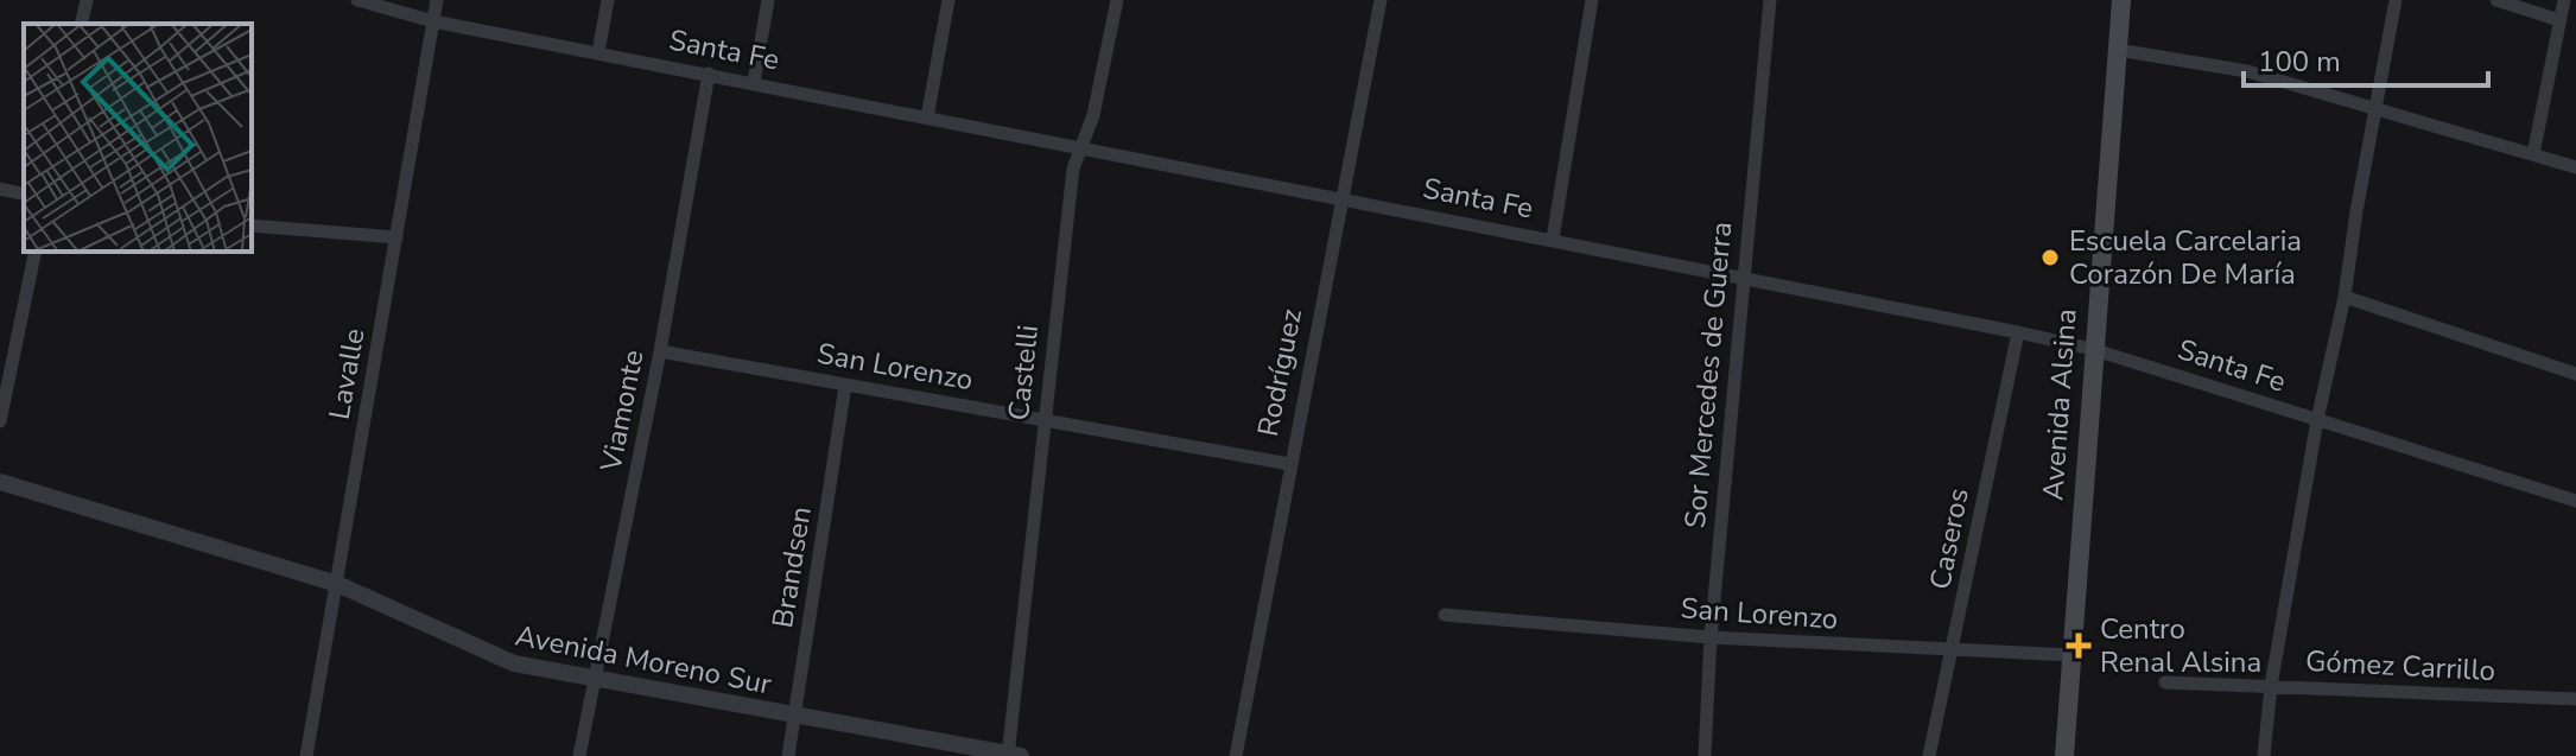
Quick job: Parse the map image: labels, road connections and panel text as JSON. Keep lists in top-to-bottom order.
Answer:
{
  "streets": {
    "main road": ["Avenida Alsina"],
    "street": [
      "Santa Fe",
      "San Lorenzo",
      "Castelli",
      "Rodríguez",
      "Lavalle",
      "Sor Mercedes de Guerra",
      "Viamonte",
      "Caseros",
      "Brandsen",
      "Avenida Moreno Sur",
      "Gómez Carrillo"
    ]
  },
  "crossings": [
    ["Santa Fe", "Castelli"],
    ["Santa Fe", "Rodríguez"],
    ["Santa Fe", "Lavalle"],
    ["Santa Fe", "Sor Mercedes de Guerra"],
    ["Santa Fe", "Avenida Alsina"],
    ["Santa Fe", "Viamonte"],
    ["Santa Fe", "Caseros"],
    ["San Lorenzo", "Castelli"],
    ["San Lorenzo", "Rodríguez"],
    ["San Lorenzo", "Sor Mercedes de Guerra"],
    ["San Lorenzo", "Avenida Alsina"],
    ["San Lorenzo", "Viamonte"],
    ["San Lorenzo", "Caseros"],
    ["San Lorenzo", "Brandsen"],
    ["Castelli", "Avenida Moreno Sur"],
    ["Lavalle", "Avenida Moreno Sur"],
    ["Viamonte", "Avenida Moreno Sur"],
    ["Brandsen", "Avenida Moreno Sur"]
  ],
  "places": {
    "other": ["Escuela Carcelaria Corazón De María"],
    "health": ["Centro Renal Alsina"]
  },
  "scale_bar": "100 m"
}
